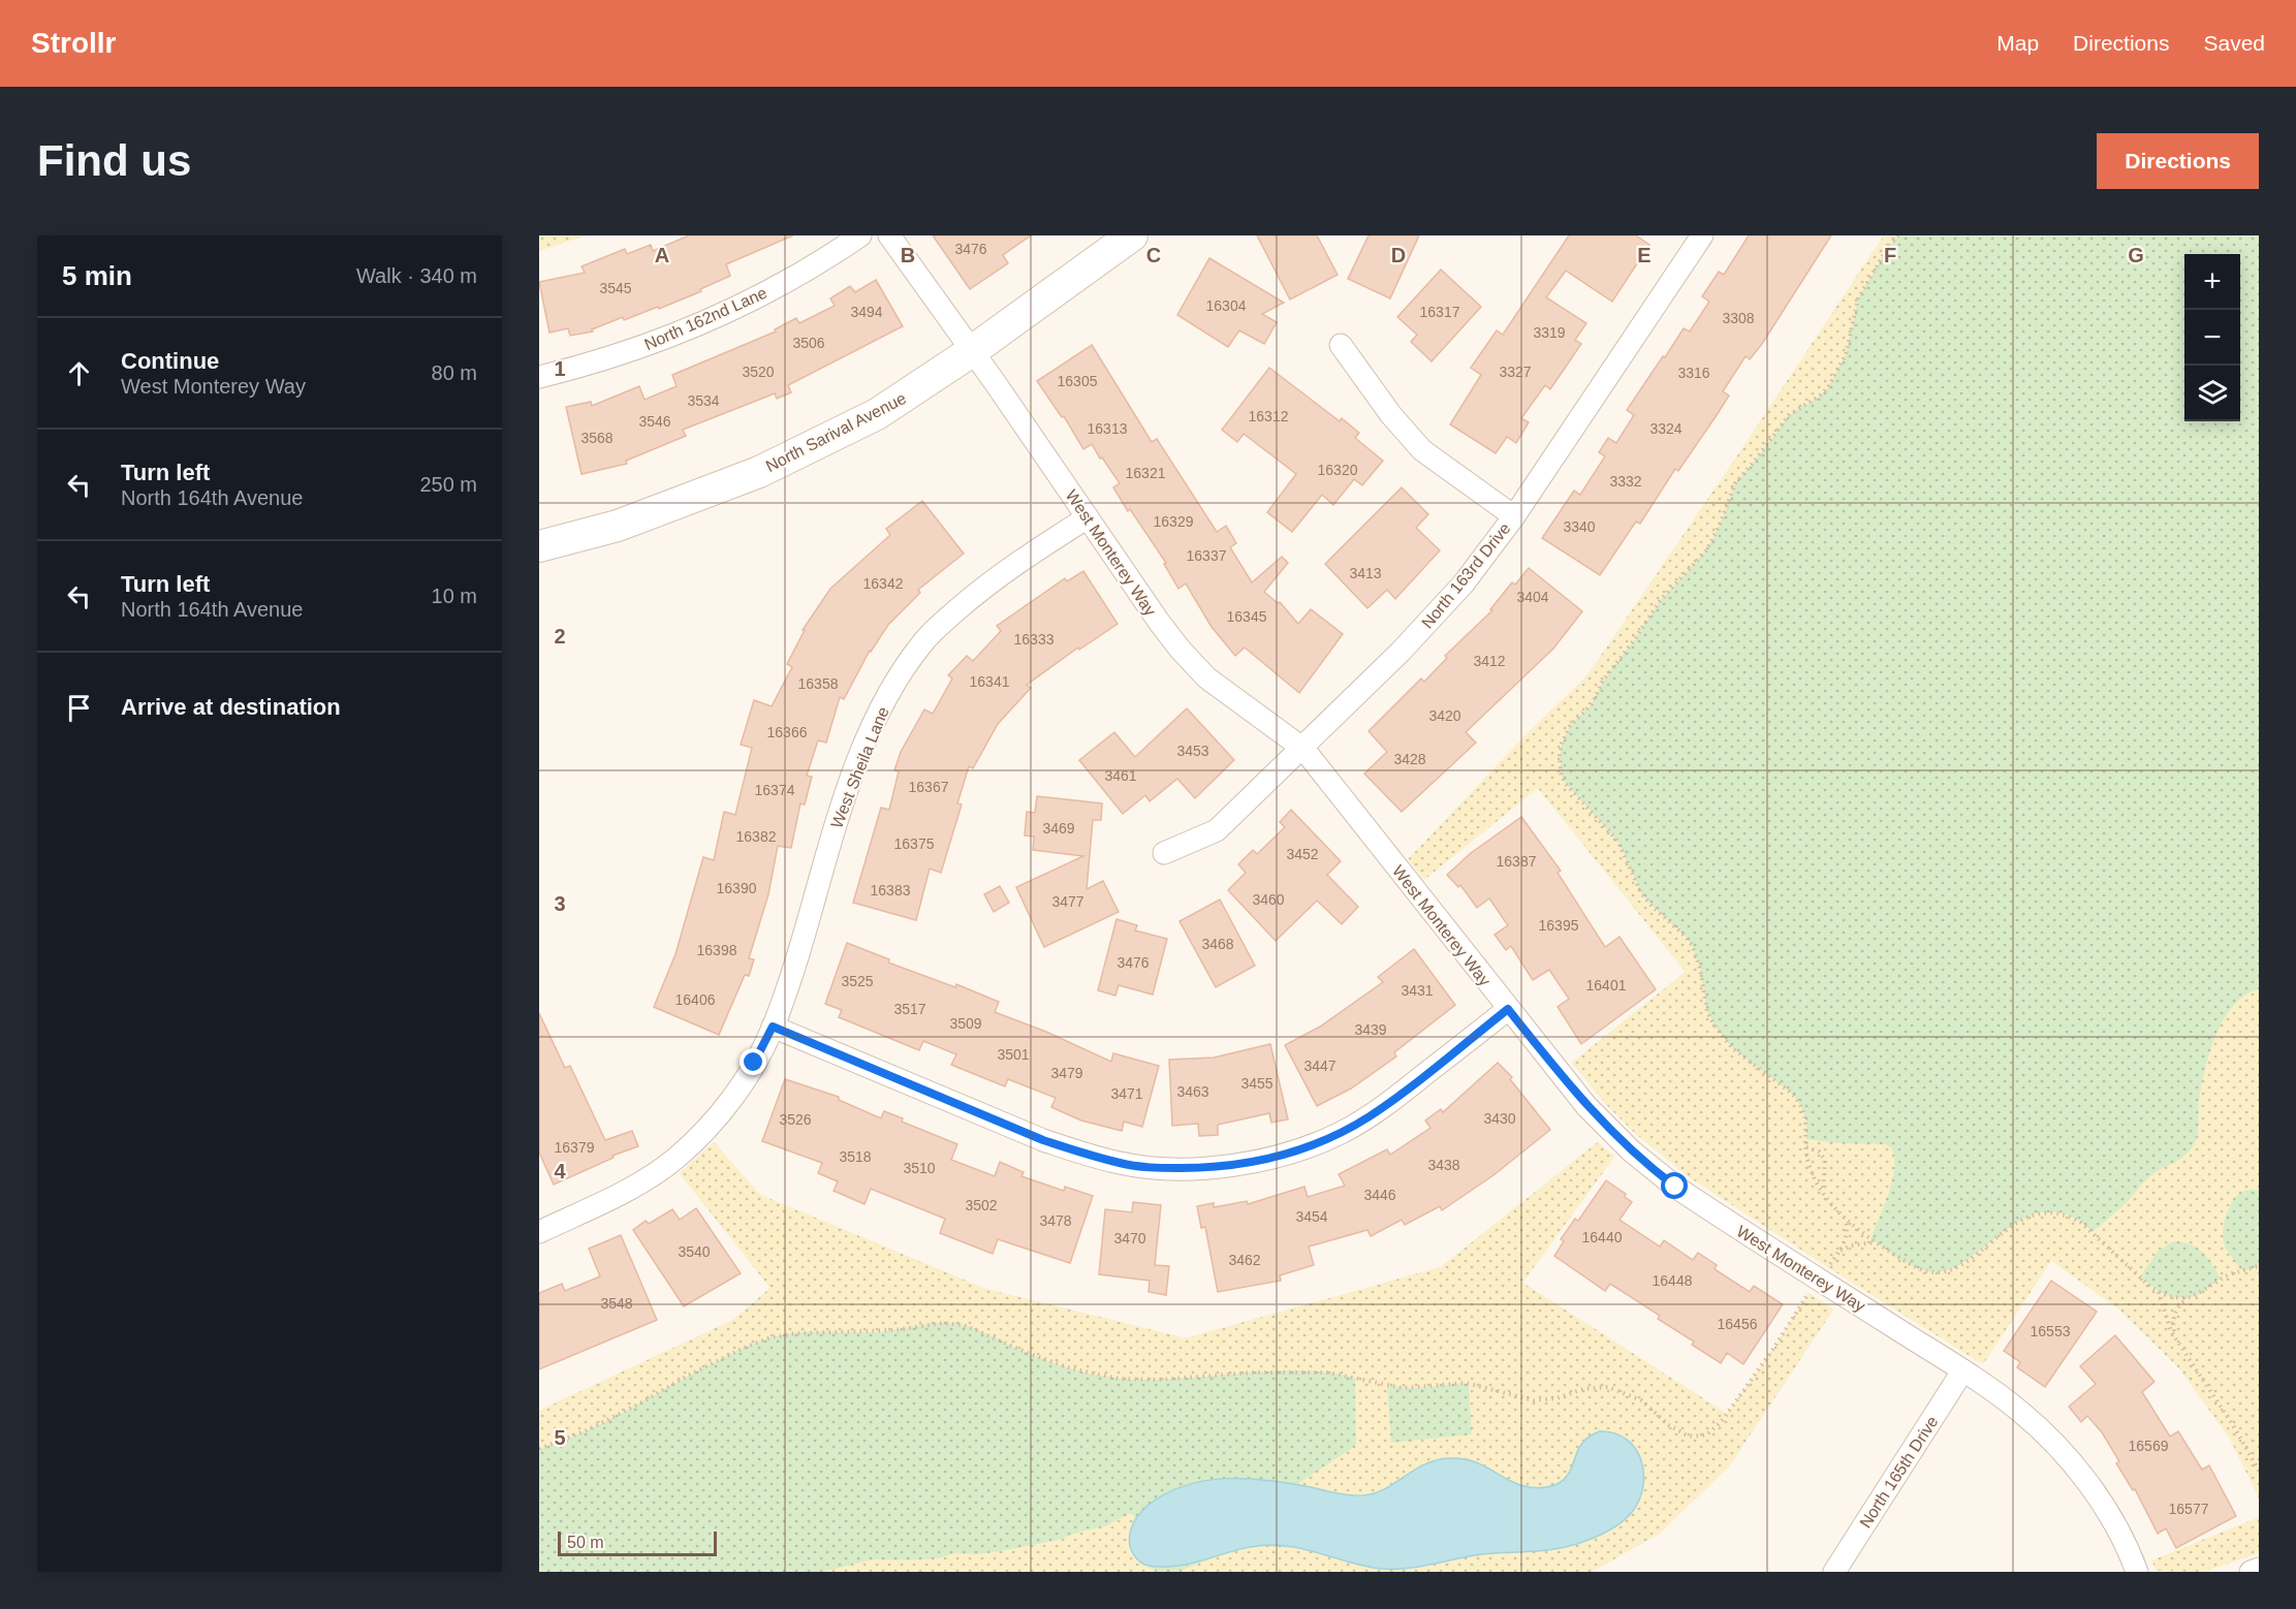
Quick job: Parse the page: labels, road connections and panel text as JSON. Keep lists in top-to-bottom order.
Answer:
{
  "streets": {
    "street": [
      "North 162nd Lane",
      "North Sarival Avenue",
      "West Monterey Way",
      "North 163rd Drive",
      "West Sheila Lane",
      "North 165th Drive"
    ]
  },
  "crossings": [
    ["North Sarival Avenue", "West Monterey Way"],
    ["West Monterey Way", "North 163rd Drive"],
    ["West Monterey Way", "West Sheila Lane"],
    ["West Monterey Way", "North 165th Drive"]
  ],
  "house_numbers": [
    "3476",
    "3545",
    "16304",
    "3494",
    "16317",
    "3308",
    "3319",
    "3506",
    "3520",
    "3327",
    "3316",
    "16305",
    "3534",
    "16312",
    "3546",
    "16313",
    "3324",
    "3568",
    "16320",
    "16321",
    "3332",
    "16329",
    "3340",
    "16337",
    "3413",
    "16342",
    "3404",
    "16345",
    "16333",
    "3412",
    "16341",
    "16358",
    "3420",
    "16366",
    "3453",
    "3428",
    "3461",
    "16367",
    "16374",
    "3469",
    "16382",
    "16375",
    "3452",
    "16387",
    "16390",
    "16383",
    "3460",
    "3477",
    "16395",
    "3468",
    "16398",
    "3476",
    "3525",
    "16401",
    "3431",
    "16406",
    "3517",
    "3509",
    "3439",
    "3501",
    "3447",
    "3479",
    "3455",
    "3463",
    "3471",
    "3430",
    "3526",
    "16379",
    "3518",
    "3438",
    "3510",
    "3446",
    "3502",
    "3454",
    "3478",
    "16440",
    "3470",
    "3540",
    "3462",
    "16448",
    "3548",
    "16456",
    "16553",
    "16569",
    "16577"
  ],
  "scale_bar": "50 m",
  "page": {
    "header": "Strollr",
    "nav": ["Map", "Directions", "Saved"],
    "buttons": "Directions",
    "title": "Find us",
    "heading": ["5 min", "Walk · 340 m"],
    "map_buttons": ["+", "−"],
    "list": [
      ["Continue", "West Monterey Way", "80 m"],
      ["Turn left", "North 164th Avenue", "250 m"],
      ["Turn left", "North 164th Avenue", "10 m"],
      "Arrive at destination"
    ],
    "scale": "50 m"
  },
  "grid": {
    "columns": [
      "A",
      "B",
      "C",
      "D",
      "E",
      "F",
      "G"
    ],
    "rows": [
      "1",
      "2",
      "3",
      "4",
      "5"
    ]
  }
}
